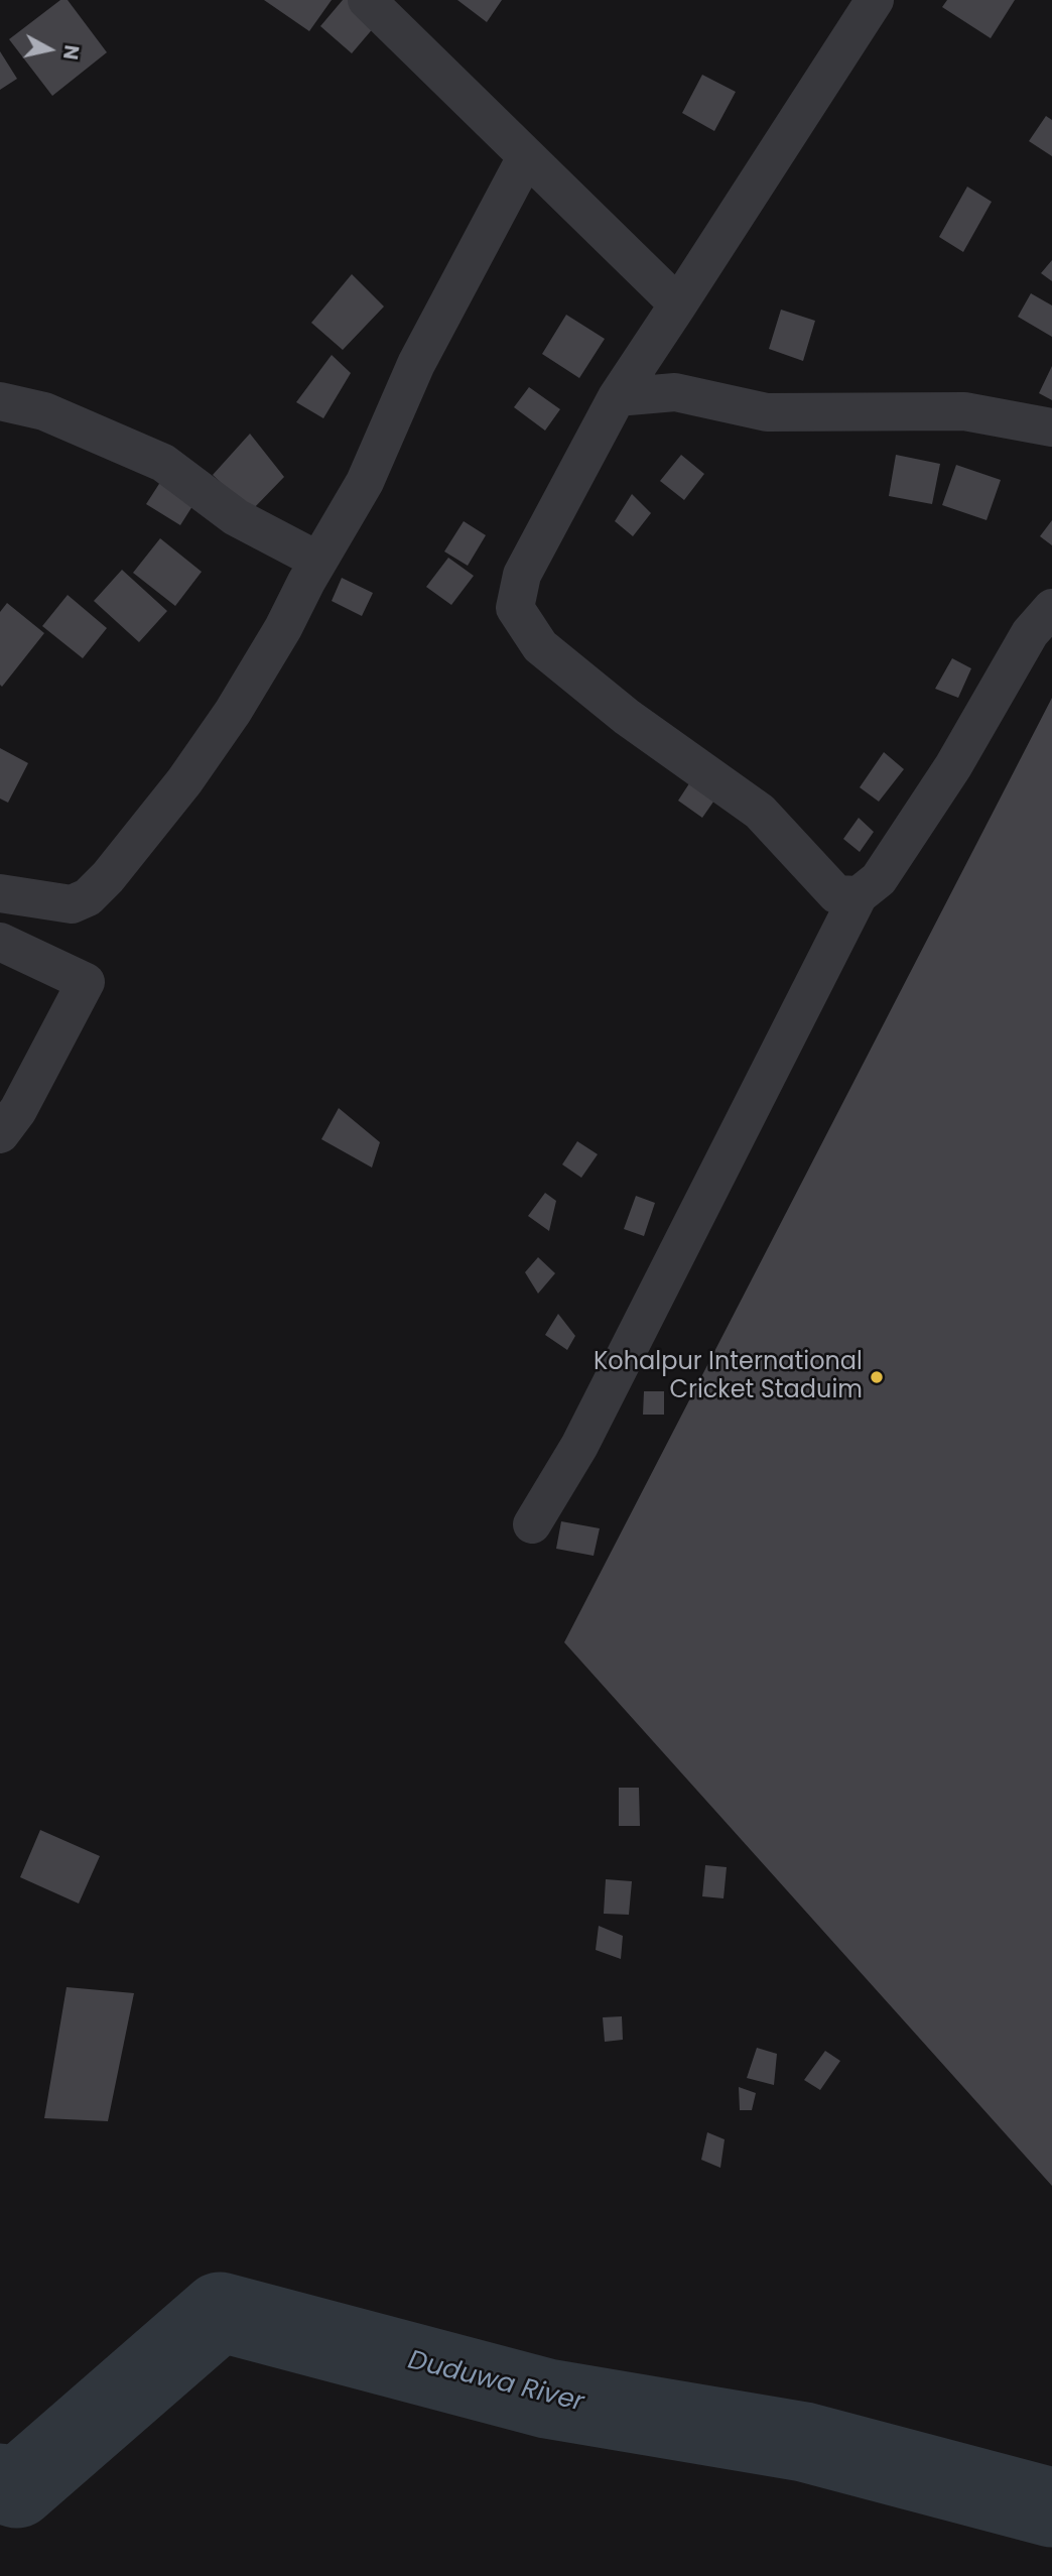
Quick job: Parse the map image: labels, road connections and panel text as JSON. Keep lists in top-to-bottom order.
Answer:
{
  "water": ["Duduwa River"],
  "places": ["Kohalpur International Cricket Staduim"],
  "north": "right"
}
